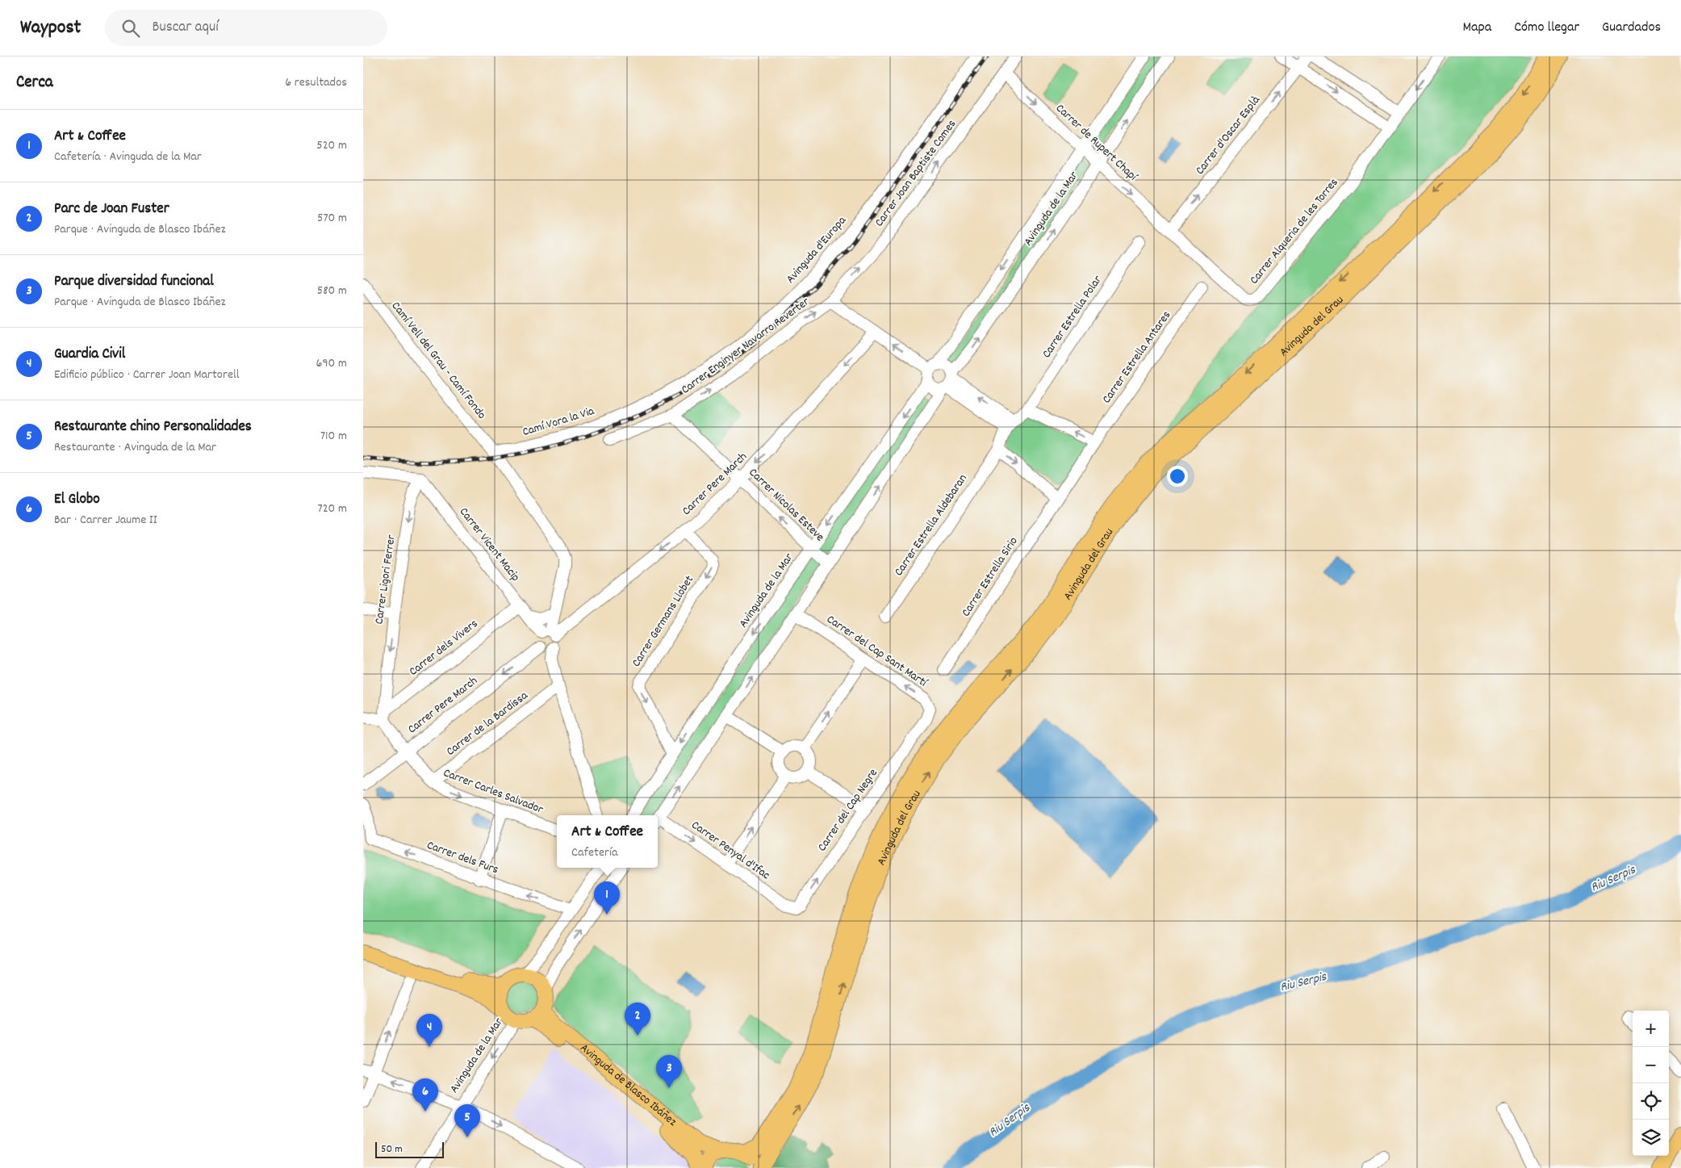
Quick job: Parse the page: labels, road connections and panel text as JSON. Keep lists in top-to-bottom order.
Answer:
{
  "streets": {
    "main road": ["Avinguda del Grau", "Avinguda de Blasco Ibáñez"],
    "street": [
      "Carrer d'Oscar Esplà",
      "Carrer de Rupert Chapí",
      "Carrer Joan Baptiste Comes",
      "Avinguda de la Mar",
      "Carrer Alqueria de les Torres",
      "Avinguda d'Europa",
      "Carrer Estrella Polar",
      "Carrer Enginyer Navarro Reverter",
      "Carrer Estrella Antares",
      "Camí Vell del Grau - Camí Fondo",
      "Camí Vora la Via",
      "Carrer Pere March",
      "Carrer Nicolas Esteve",
      "Carrer Estrella Aldebaran",
      "Carrer Vicent Macip",
      "Carrer Estrella Sirio",
      "Carrer Ligori Ferrer",
      "Carrer Germans Llobet",
      "Carrer dels Vivers",
      "Carrer del Cap Sant Martí",
      "Carrer de la Bardissa",
      "Carrer Carles Salvador",
      "Carrer del Cap Negre",
      "Carrer Penyal d'Ifac",
      "Carrer dels Furs"
    ]
  },
  "crossings": [
    ["Carrer d'Oscar Esplà", "Carrer de Rupert Chapí"],
    ["Carrer d'Oscar Esplà", "Carrer Alqueria de les Torres"],
    ["Carrer de Rupert Chapí", "Carrer Joan Baptiste Comes"],
    ["Carrer de Rupert Chapí", "Avinguda de la Mar"],
    ["Carrer de Rupert Chapí", "Carrer Alqueria de les Torres"],
    ["Carrer Joan Baptiste Comes", "Carrer Enginyer Navarro Reverter"],
    ["Avinguda de la Mar", "Carrer Nicolas Esteve"],
    ["Avinguda de la Mar", "Carrer Germans Llobet"],
    ["Avinguda de la Mar", "Carrer del Cap Sant Martí"],
    ["Avinguda de la Mar", "Avinguda de Blasco Ibáñez"],
    ["Avinguda d'Europa", "Camí Vora la Via"],
    ["Avinguda del Grau", "Avinguda de Blasco Ibáñez"],
    ["Carrer Enginyer Navarro Reverter", "Carrer Nicolas Esteve"],
    ["Camí Vell del Grau - Camí Fondo", "Camí Vora la Via"],
    ["Carrer Pere March", "Carrer Nicolas Esteve"],
    ["Carrer Pere March", "Carrer Vicent Macip"],
    ["Carrer Pere March", "Carrer Germans Llobet"],
    ["Carrer Pere March", "Carrer Carles Salvador"],
    ["Carrer Vicent Macip", "Carrer Ligori Ferrer"],
    ["Carrer Vicent Macip", "Carrer dels Vivers"],
    ["Carrer Ligori Ferrer", "Carrer dels Vivers"],
    ["Carrer del Cap Sant Martí", "Carrer del Cap Negre"],
    ["Carrer de la Bardissa", "Carrer Carles Salvador"],
    ["Carrer del Cap Negre", "Carrer Penyal d'Ifac"]
  ],
  "one_way": [
    "Carrer d'Oscar Esplà",
    "Carrer de Rupert Chapí",
    "Carrer Joan Baptiste Comes",
    "Carrer Enginyer Navarro Reverter",
    "Carrer Pere March",
    "Carrer Nicolas Esteve",
    "Carrer Ligori Ferrer",
    "Carrer del Cap Sant Martí",
    "Carrer Carles Salvador",
    "Carrer Penyal d'Ifac",
    "Carrer dels Furs"
  ],
  "water": ["Riu Serpis"],
  "scale_bar": "50 m",
  "page": {
    "header": "Waypost",
    "search": "Buscar aquí",
    "nav": ["Mapa", "Cómo llegar", "Guardados"],
    "heading": ["Cerca", "6 resultados"],
    "list": [
      {
        "mark": "1",
        "name": "Art & Coffee",
        "note": "Cafetería · Avinguda de la Mar",
        "value": "520 m"
      },
      {
        "mark": "2",
        "name": "Parc de Joan Fuster",
        "note": "Parque · Avinguda de Blasco Ibáñez",
        "value": "570 m"
      },
      {
        "mark": "3",
        "name": "Parque diversidad funcional",
        "note": "Parque · Avinguda de Blasco Ibáñez",
        "value": "580 m"
      },
      {
        "mark": "4",
        "name": "Guardia Civil",
        "note": "Edificio público · Carrer Joan Martorell",
        "value": "690 m"
      },
      {
        "mark": "5",
        "name": "Restaurante chino Personalidades",
        "note": "Restaurante · Avinguda de la Mar",
        "value": "710 m"
      },
      {
        "mark": "6",
        "name": "El Globo",
        "note": "Bar · Carrer Jaume II",
        "value": "720 m"
      }
    ],
    "popup": ["Art & Coffee", "Cafetería"],
    "pins": [
      "1",
      "2",
      "4",
      "3",
      "6",
      "5"
    ],
    "map_buttons": ["+", "−"],
    "scale": "50 m"
  }
}
